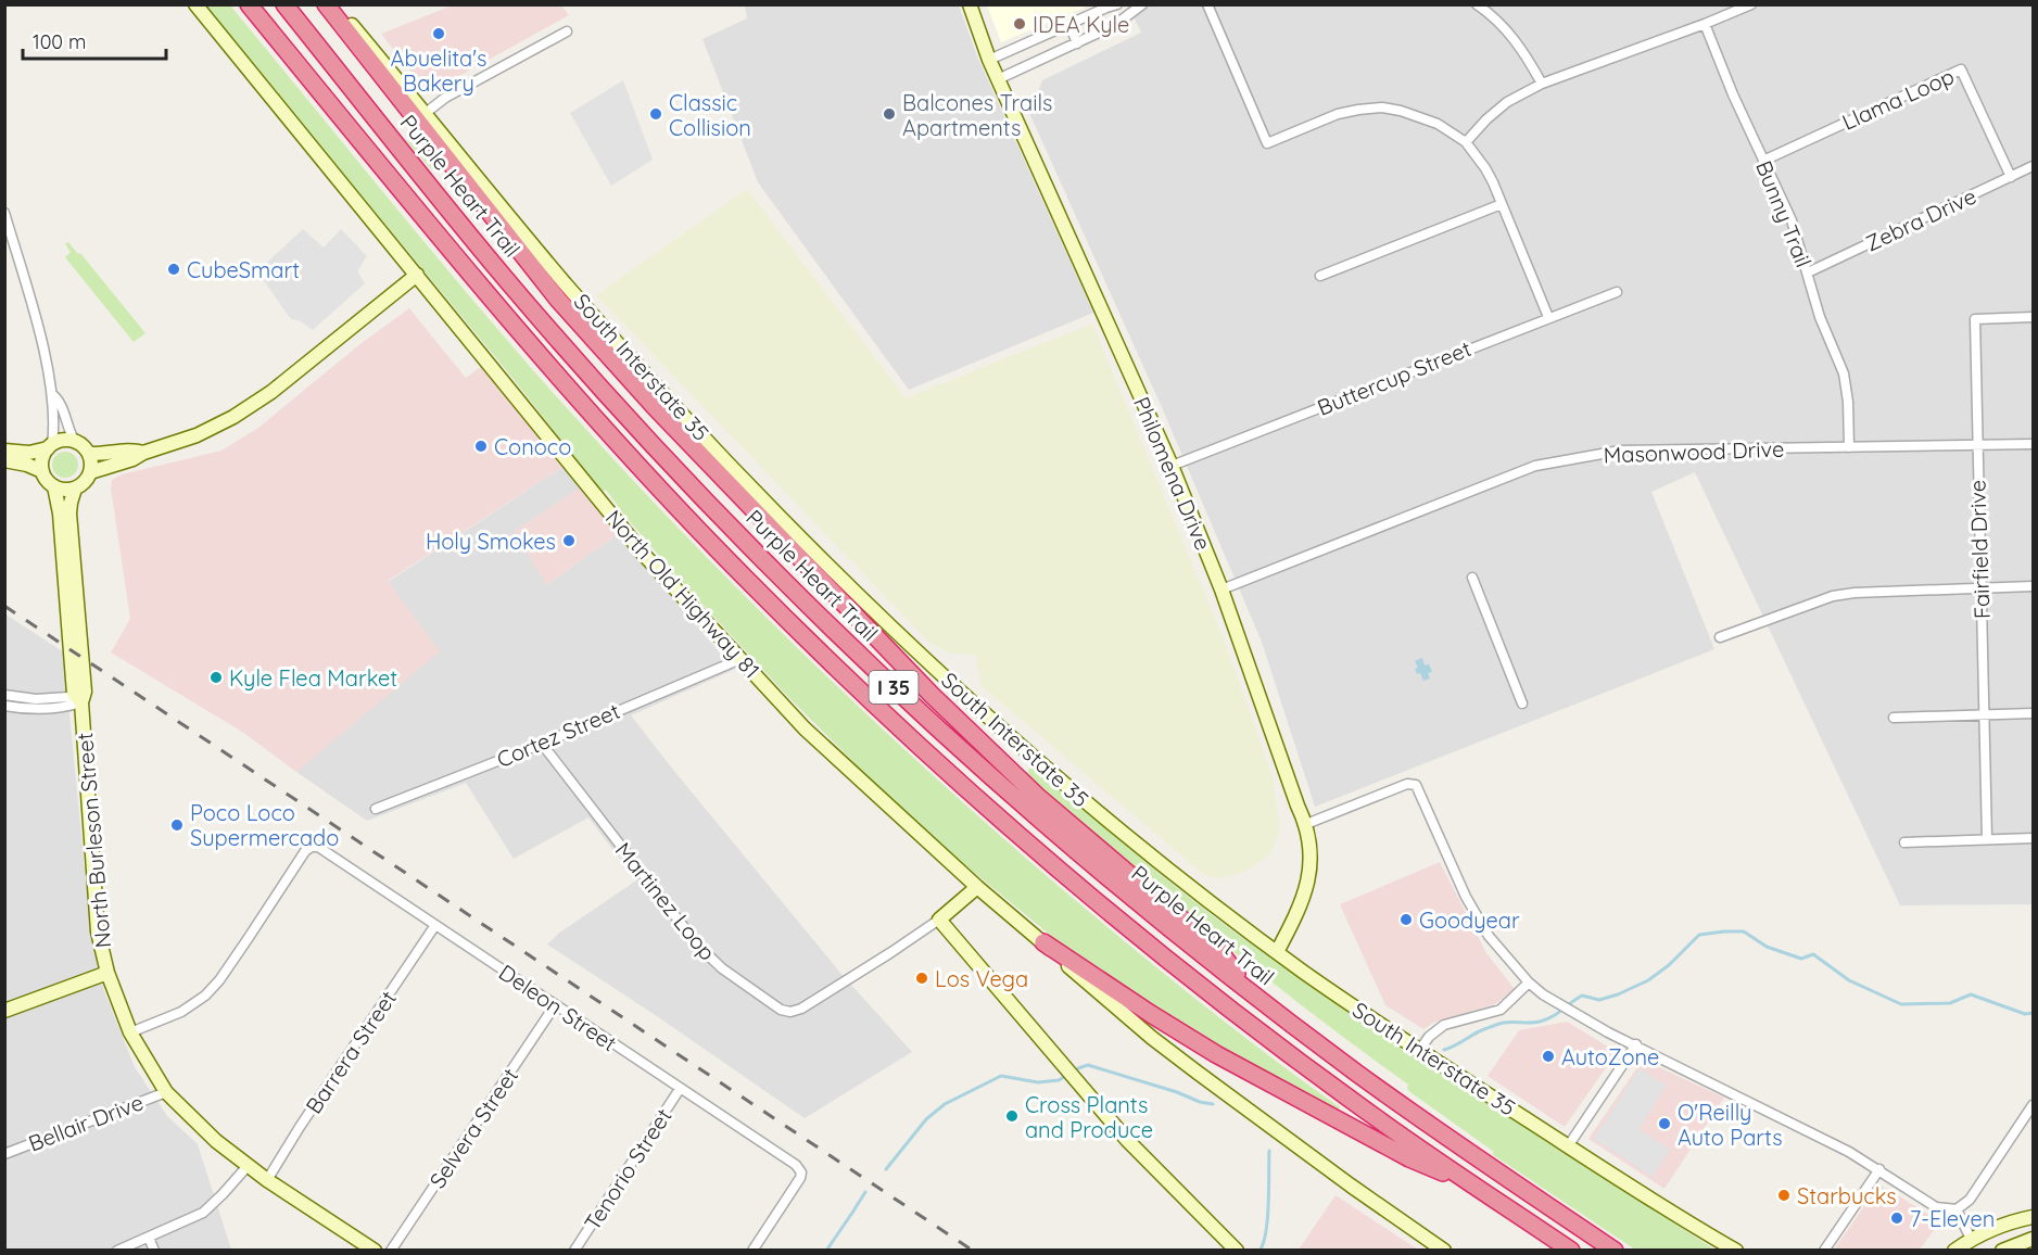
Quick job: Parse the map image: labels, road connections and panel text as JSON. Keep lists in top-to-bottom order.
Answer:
{
  "streets": {
    "highway": ["Purple Heart Trail", "I 35"],
    "main road": [
      "South Interstate 35",
      "Philomena Drive",
      "North Old Highway 81",
      "North Burleson Street",
      "Martinez Loop"
    ],
    "street": [
      "Llama Loop",
      "Bunny Trail",
      "Zebra Drive",
      "Buttercup Street",
      "Masonwood Drive",
      "Fairfield Drive",
      "Cortez Street",
      "Deleon Street",
      "Barrera Street",
      "Bellair Drive",
      "Selvera Street",
      "Tenorio Street"
    ]
  },
  "crossings": [
    ["Llama Loop", "Bunny Trail"],
    ["Llama Loop", "Zebra Drive"],
    ["Bunny Trail", "Zebra Drive"],
    ["Bunny Trail", "Masonwood Drive"],
    ["South Interstate 35", "Philomena Drive"],
    ["Buttercup Street", "Philomena Drive"],
    ["Masonwood Drive", "Philomena Drive"],
    ["Masonwood Drive", "Fairfield Drive"],
    ["North Old Highway 81", "Cortez Street"],
    ["North Old Highway 81", "Martinez Loop"],
    ["Cortez Street", "Martinez Loop"],
    ["North Burleson Street", "Deleon Street"],
    ["North Burleson Street", "Barrera Street"],
    ["North Burleson Street", "Bellair Drive"],
    ["Deleon Street", "Barrera Street"],
    ["Deleon Street", "Selvera Street"],
    ["Deleon Street", "Tenorio Street"]
  ],
  "places": [
    "IDEA Kyle",
    "Abuelita's Bakery",
    "Classic Collision",
    "Balcones Trails Apartments",
    "CubeSmart",
    "Conoco",
    "Holy Smokes",
    "Kyle Flea Market",
    "Poco Loco Supermercado",
    "Goodyear",
    "Los Vega",
    "AutoZone",
    "Cross Plants and Produce",
    "O'Reilly Auto Parts",
    "Starbucks",
    "7-Eleven"
  ],
  "scale_bar": "100 m"
}
